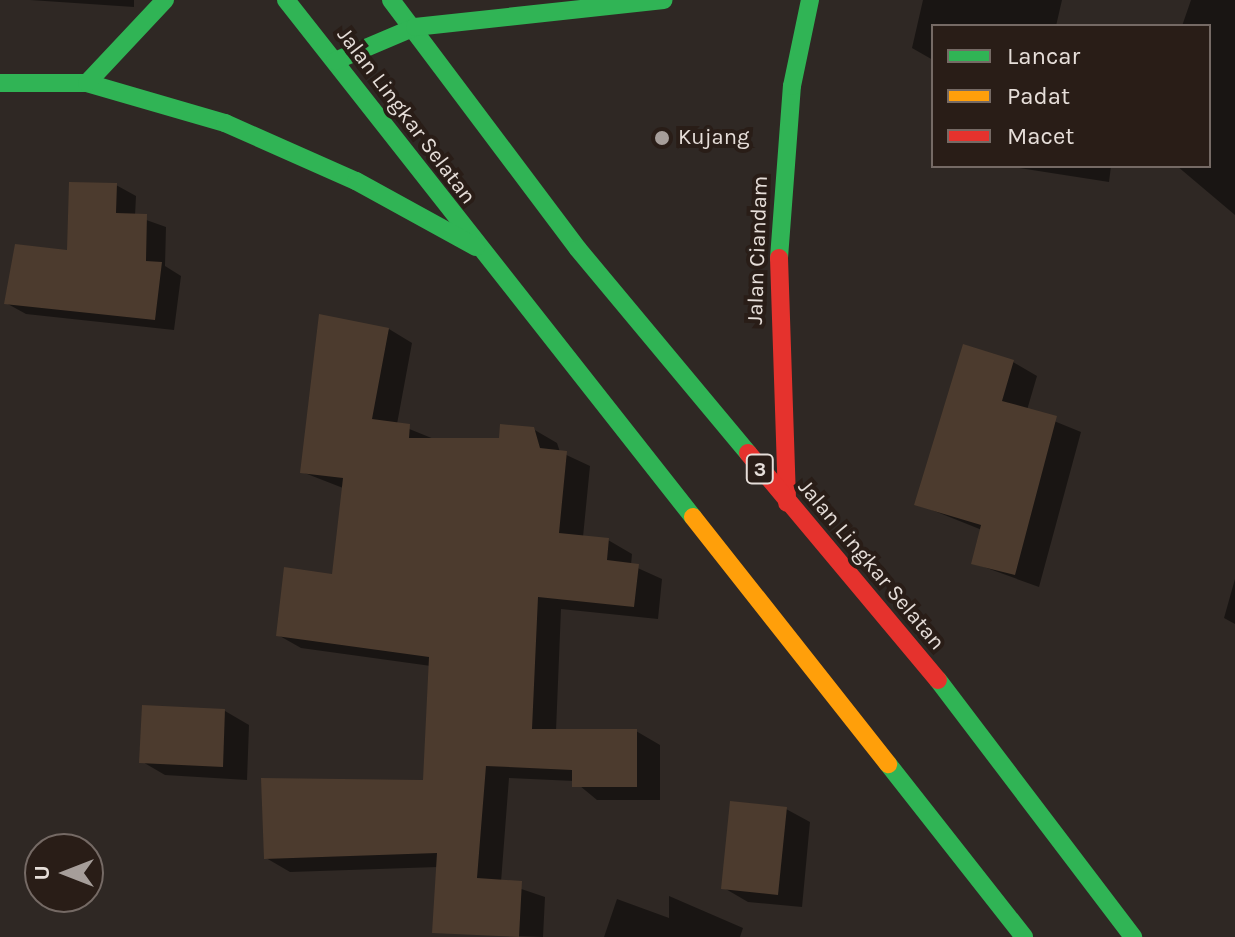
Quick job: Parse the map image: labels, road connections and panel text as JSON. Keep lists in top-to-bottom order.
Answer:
{
  "streets": {
    "main road": ["Jalan Lingkar Selatan", "Jalan Ciandam", "3"]
  },
  "crossings": [
    ["Jalan Lingkar Selatan", "Jalan Ciandam"]
  ],
  "places": ["Kujang"],
  "legend": ["Lancar", "Padat", "Macet"],
  "north": "left"
}
